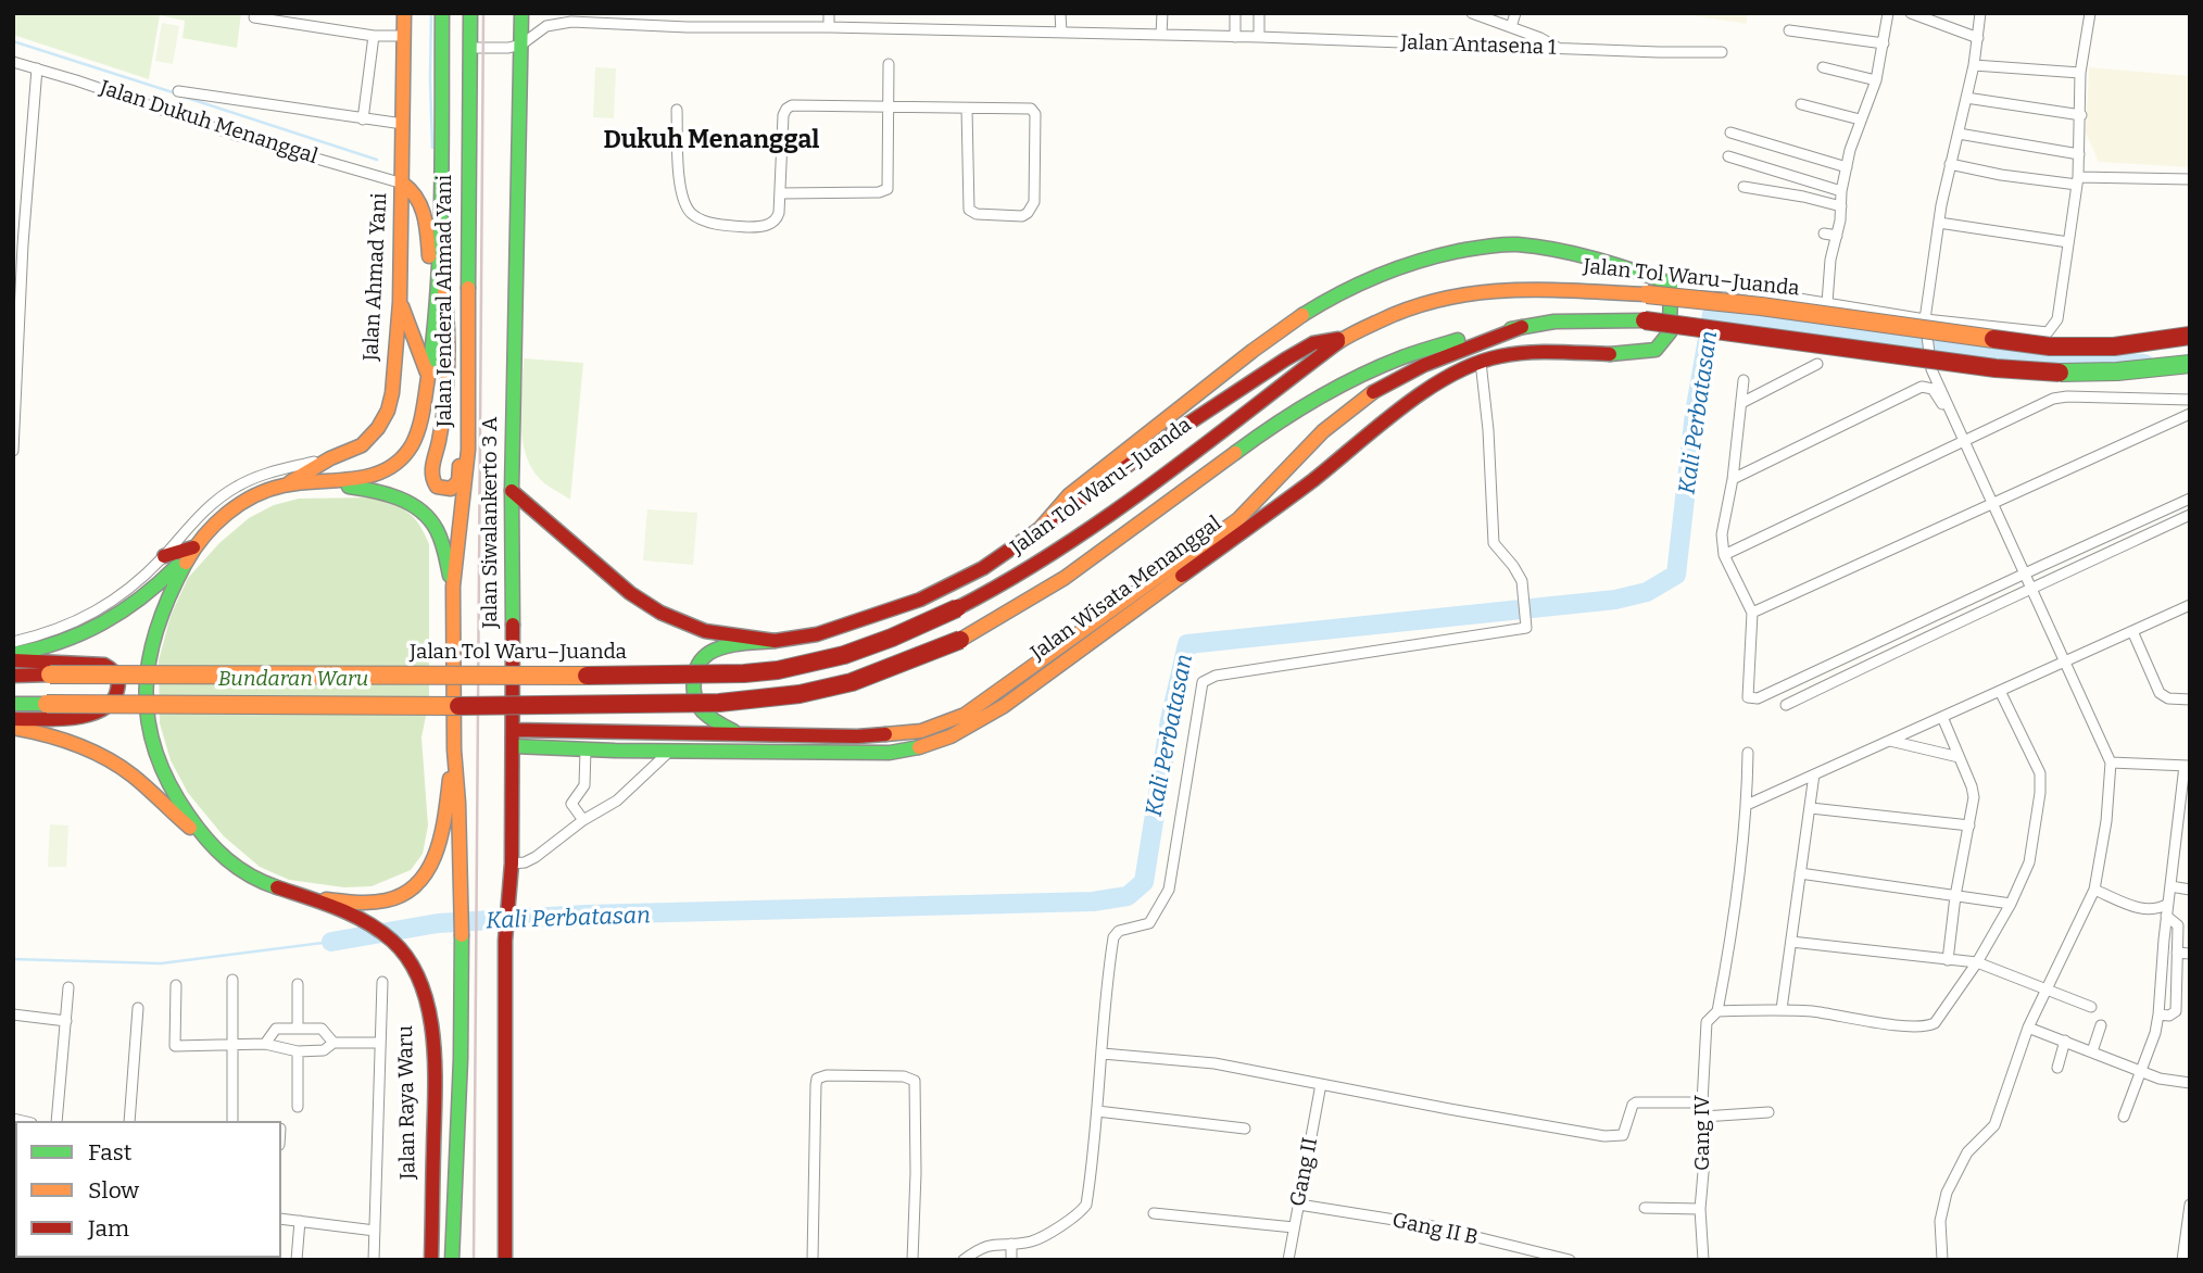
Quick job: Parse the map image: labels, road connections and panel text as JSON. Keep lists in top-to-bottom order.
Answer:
{
  "streets": {
    "main road": [
      "Jalan Ahmad Yani",
      "Jalan Tol Waru–Juanda",
      "Jalan Jenderal Ahmad Yani",
      "Jalan Siwalankerto 3 A",
      "Jalan Wisata Menanggal",
      "Jalan Raya Waru"
    ],
    "street": [
      "Jalan Antasena 1",
      "Jalan Dukuh Menanggal",
      "Gang IV",
      "Gang II",
      "Gang II B"
    ]
  },
  "crossings": [
    ["Jalan Antasena 1", "Jalan Siwalankerto 3 A"],
    ["Jalan Dukuh Menanggal", "Jalan Ahmad Yani"],
    ["Jalan Ahmad Yani", "Jalan Raya Waru"],
    ["Jalan Jenderal Ahmad Yani", "Jalan Raya Waru"],
    ["Jalan Siwalankerto 3 A", "Jalan Wisata Menanggal"],
    ["Gang II", "Gang II B"]
  ],
  "districts": ["Dukuh Menanggal"],
  "water": ["Kali Perbatasan"],
  "parks": ["Bundaran Waru"],
  "legend": ["Fast", "Slow", "Jam"]
}
